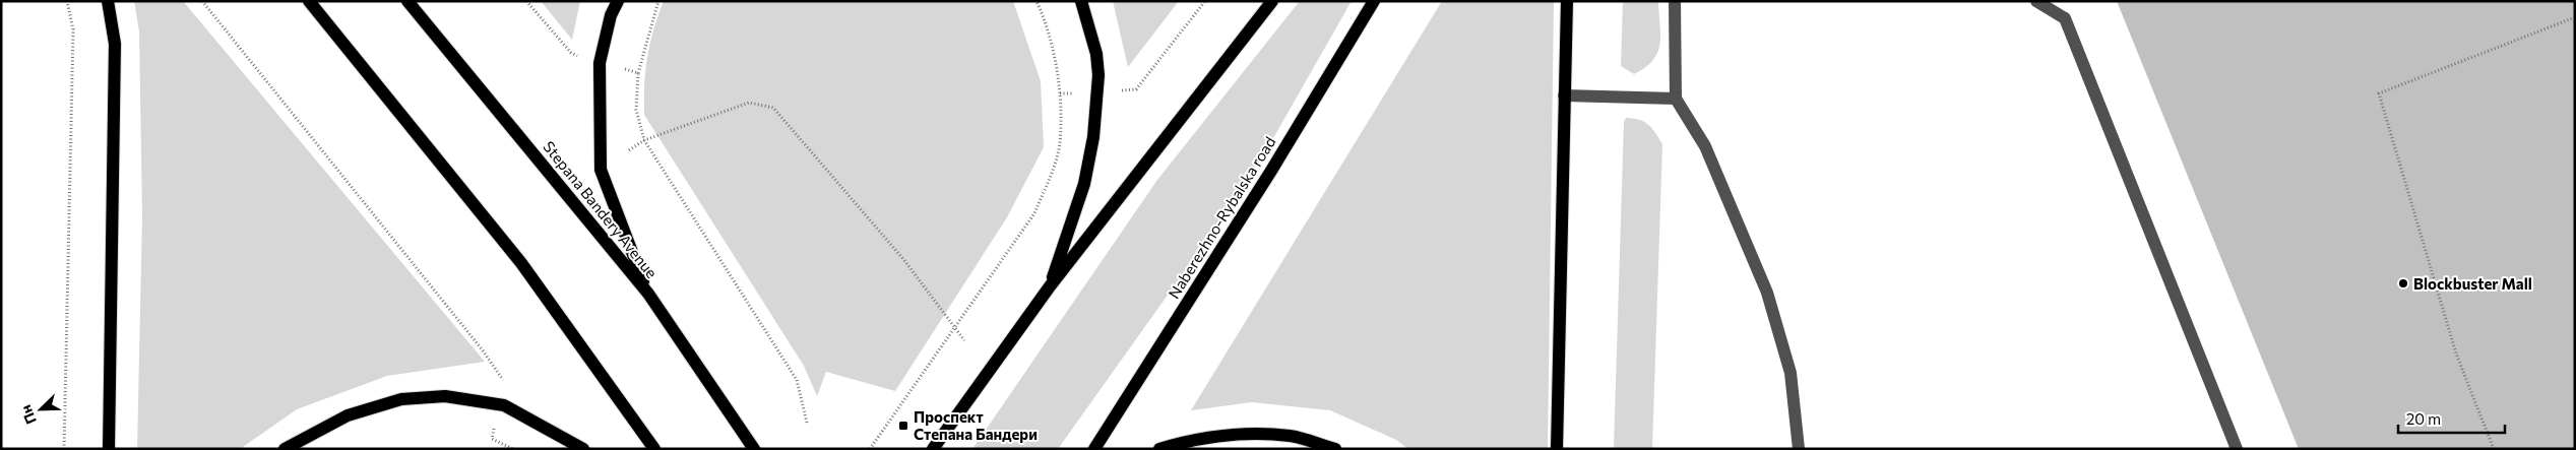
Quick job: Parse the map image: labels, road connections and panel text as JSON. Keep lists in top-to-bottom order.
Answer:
{
  "streets": {
    "main road": ["Stepana Bandery Avenue", "Naberezhno-Rybalska road"]
  },
  "places": {
    "other": ["Blockbuster Mall"],
    "transit": ["Проспект Степана Бандери"]
  },
  "scale_bar": "20 m",
  "north": "bottom left"
}
